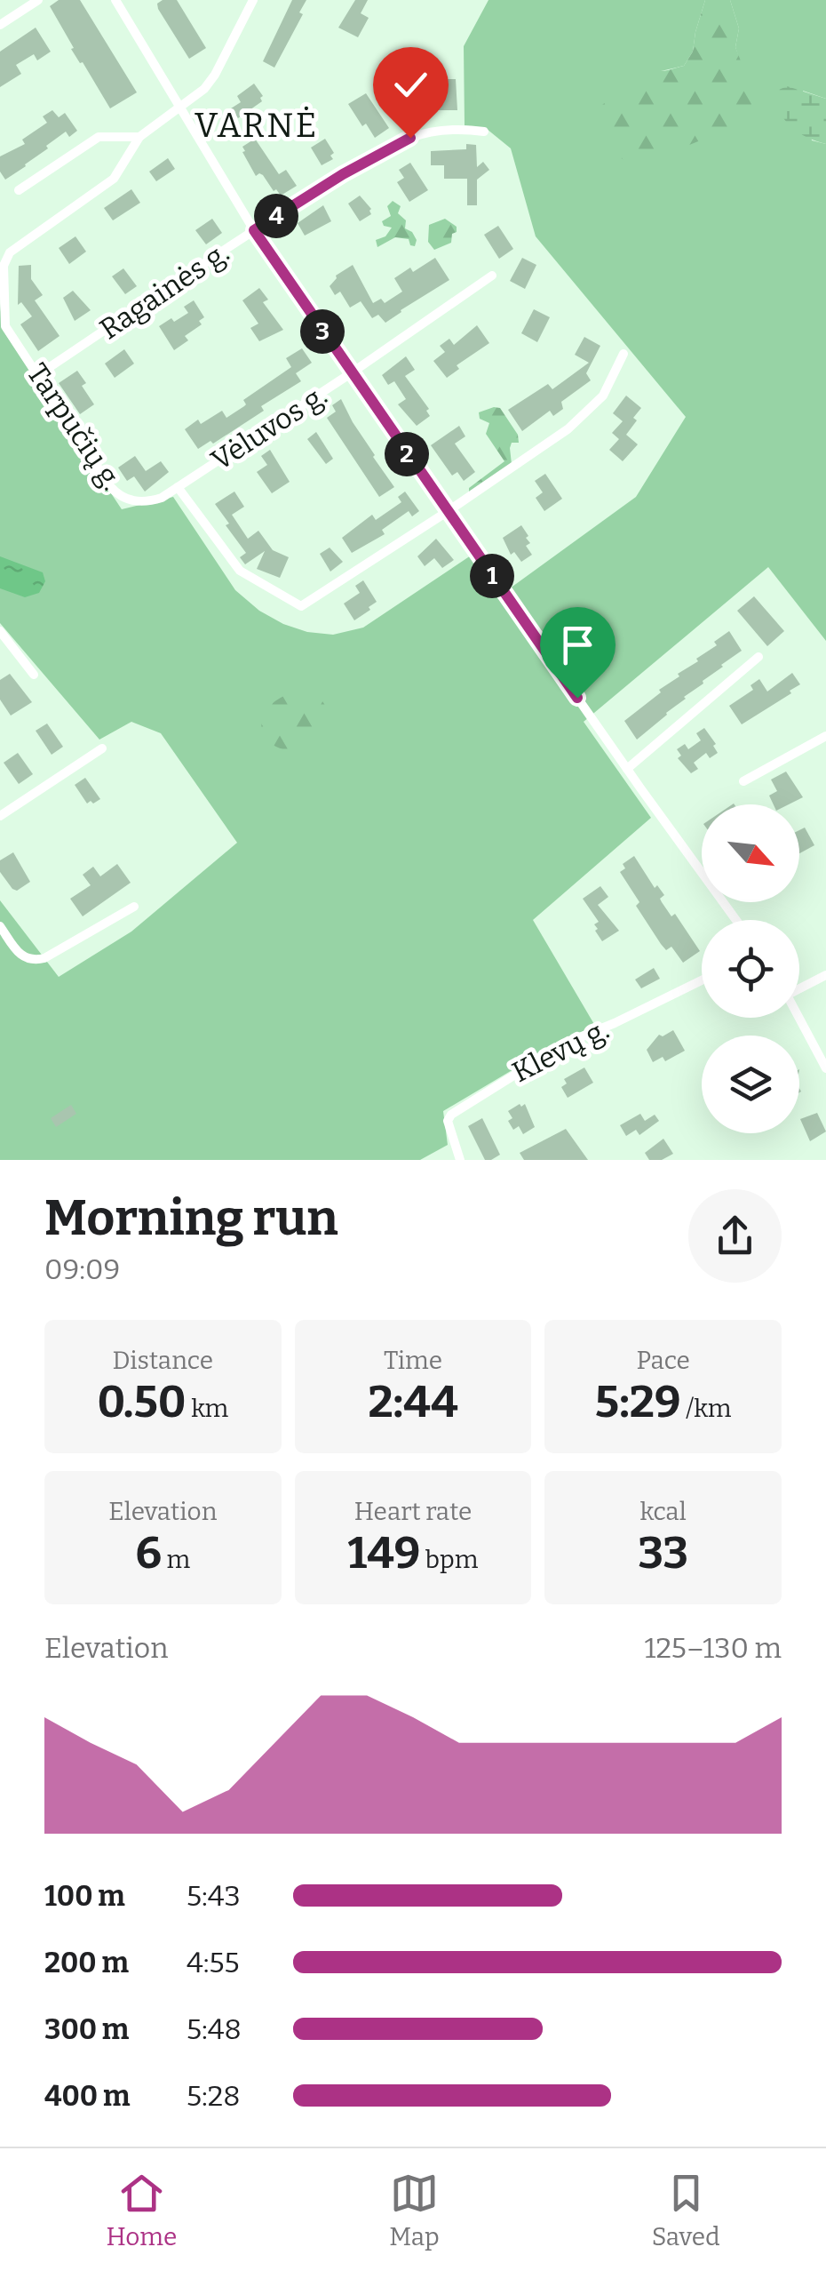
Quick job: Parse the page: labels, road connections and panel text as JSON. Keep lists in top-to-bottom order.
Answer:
{
  "streets": {
    "street": [
      "Ragainės g.",
      "Tarpučių g.",
      "Vėluvos g.",
      "Klevų g."
    ]
  },
  "crossings": [
    ["Ragainės g.", "Tarpučių g."],
    ["Tarpučių g.", "Vėluvos g."]
  ],
  "districts": ["VARNĖ"],
  "north": "bottom right",
  "page": {
    "pins": [
      "4",
      "3",
      "2",
      "1"
    ],
    "heading": ["Morning run", "09:09"],
    "stats": [
      ["Distance", "0.50 km"],
      ["Time", "2:44"],
      ["Pace", "5:29 /km"],
      ["Elevation", "6 m"],
      ["Heart rate", "149 bpm"],
      ["kcal", "33"]
    ],
    "chart": ["Elevation", "125–130 m"],
    "list": [
      {
        "name": "100 m",
        "note": "5:43"
      },
      {
        "name": "200 m",
        "note": "4:55"
      },
      {
        "name": "300 m",
        "note": "5:48"
      },
      {
        "name": "400 m",
        "note": "5:28"
      }
    ],
    "tabs": ["Home", "Map", "Saved"]
  }
}
